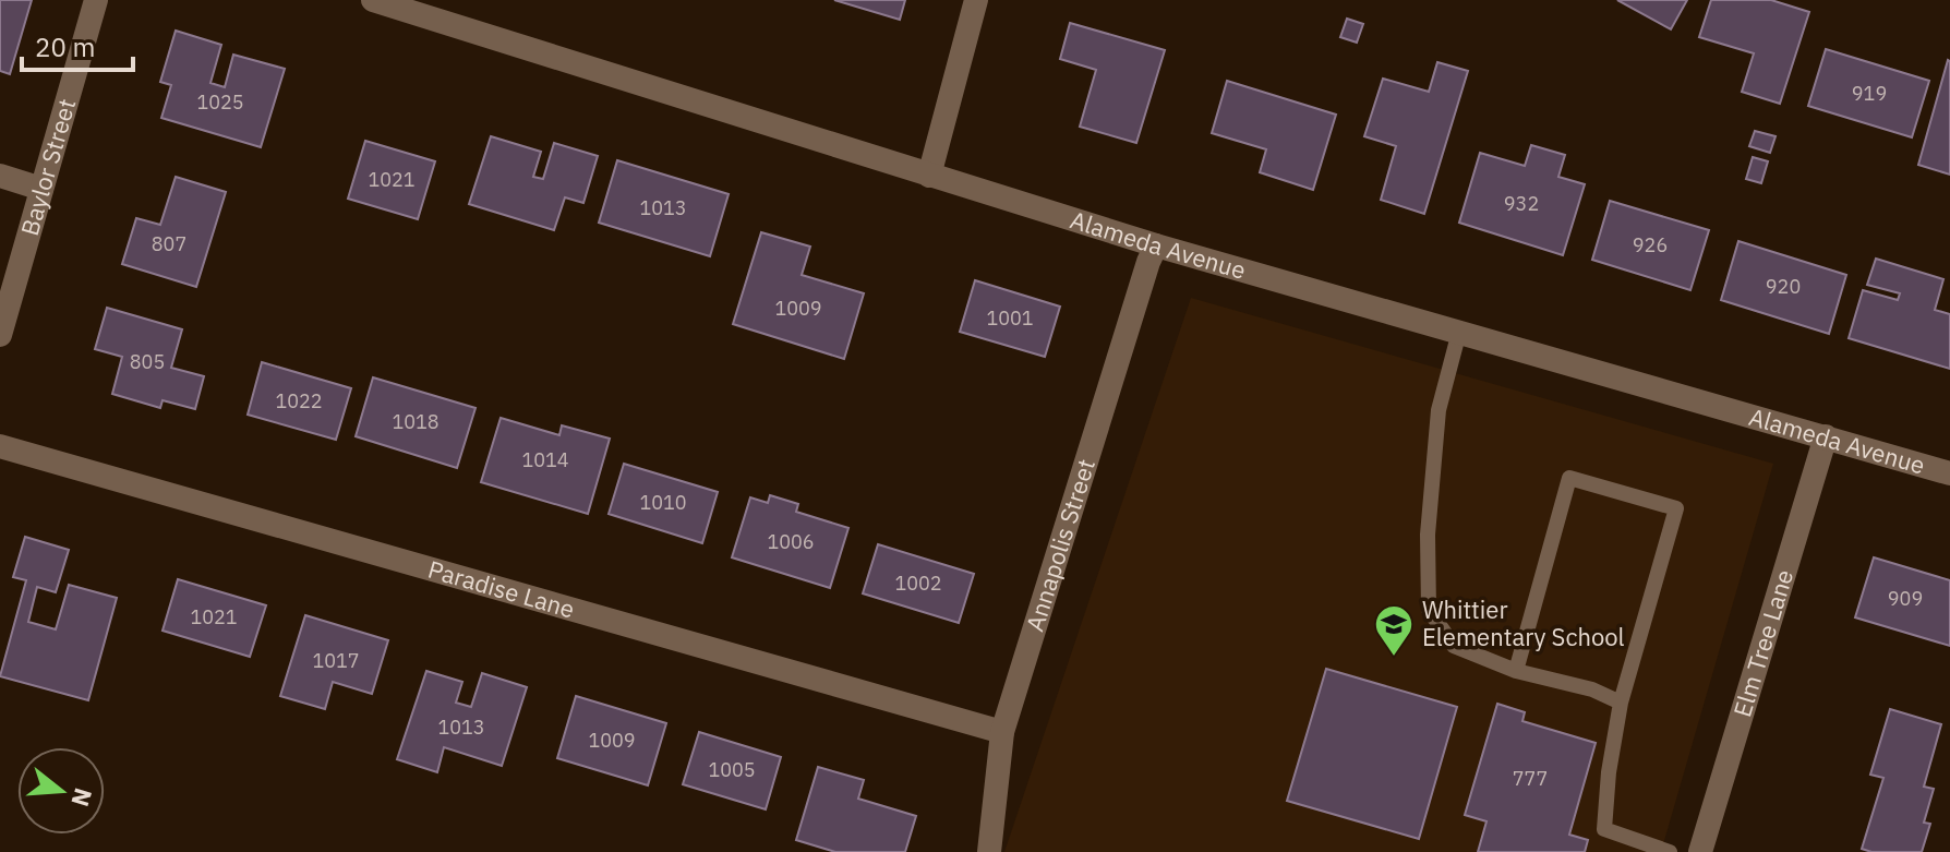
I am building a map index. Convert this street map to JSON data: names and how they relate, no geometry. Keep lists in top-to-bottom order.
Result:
{
  "streets": {
    "street": [
      "Baylor Street",
      "Alameda Avenue",
      "Annapolis Street",
      "Paradise Lane",
      "Elm Tree Lane"
    ]
  },
  "crossings": [
    ["Alameda Avenue", "Annapolis Street"],
    ["Alameda Avenue", "Elm Tree Lane"],
    ["Annapolis Street", "Paradise Lane"]
  ],
  "places": {
    "school or university": ["Whittier Elementary School"]
  },
  "house_numbers": [
    "919",
    "1025",
    "1021",
    "932",
    "1013",
    "807",
    "926",
    "920",
    "1009",
    "1001",
    "805",
    "1022",
    "1018",
    "1014",
    "1010",
    "1006",
    "1002",
    "909",
    "1021",
    "1017",
    "1013",
    "1009",
    "1005",
    "777"
  ],
  "scale_bar": "20 m",
  "north": "right"
}
